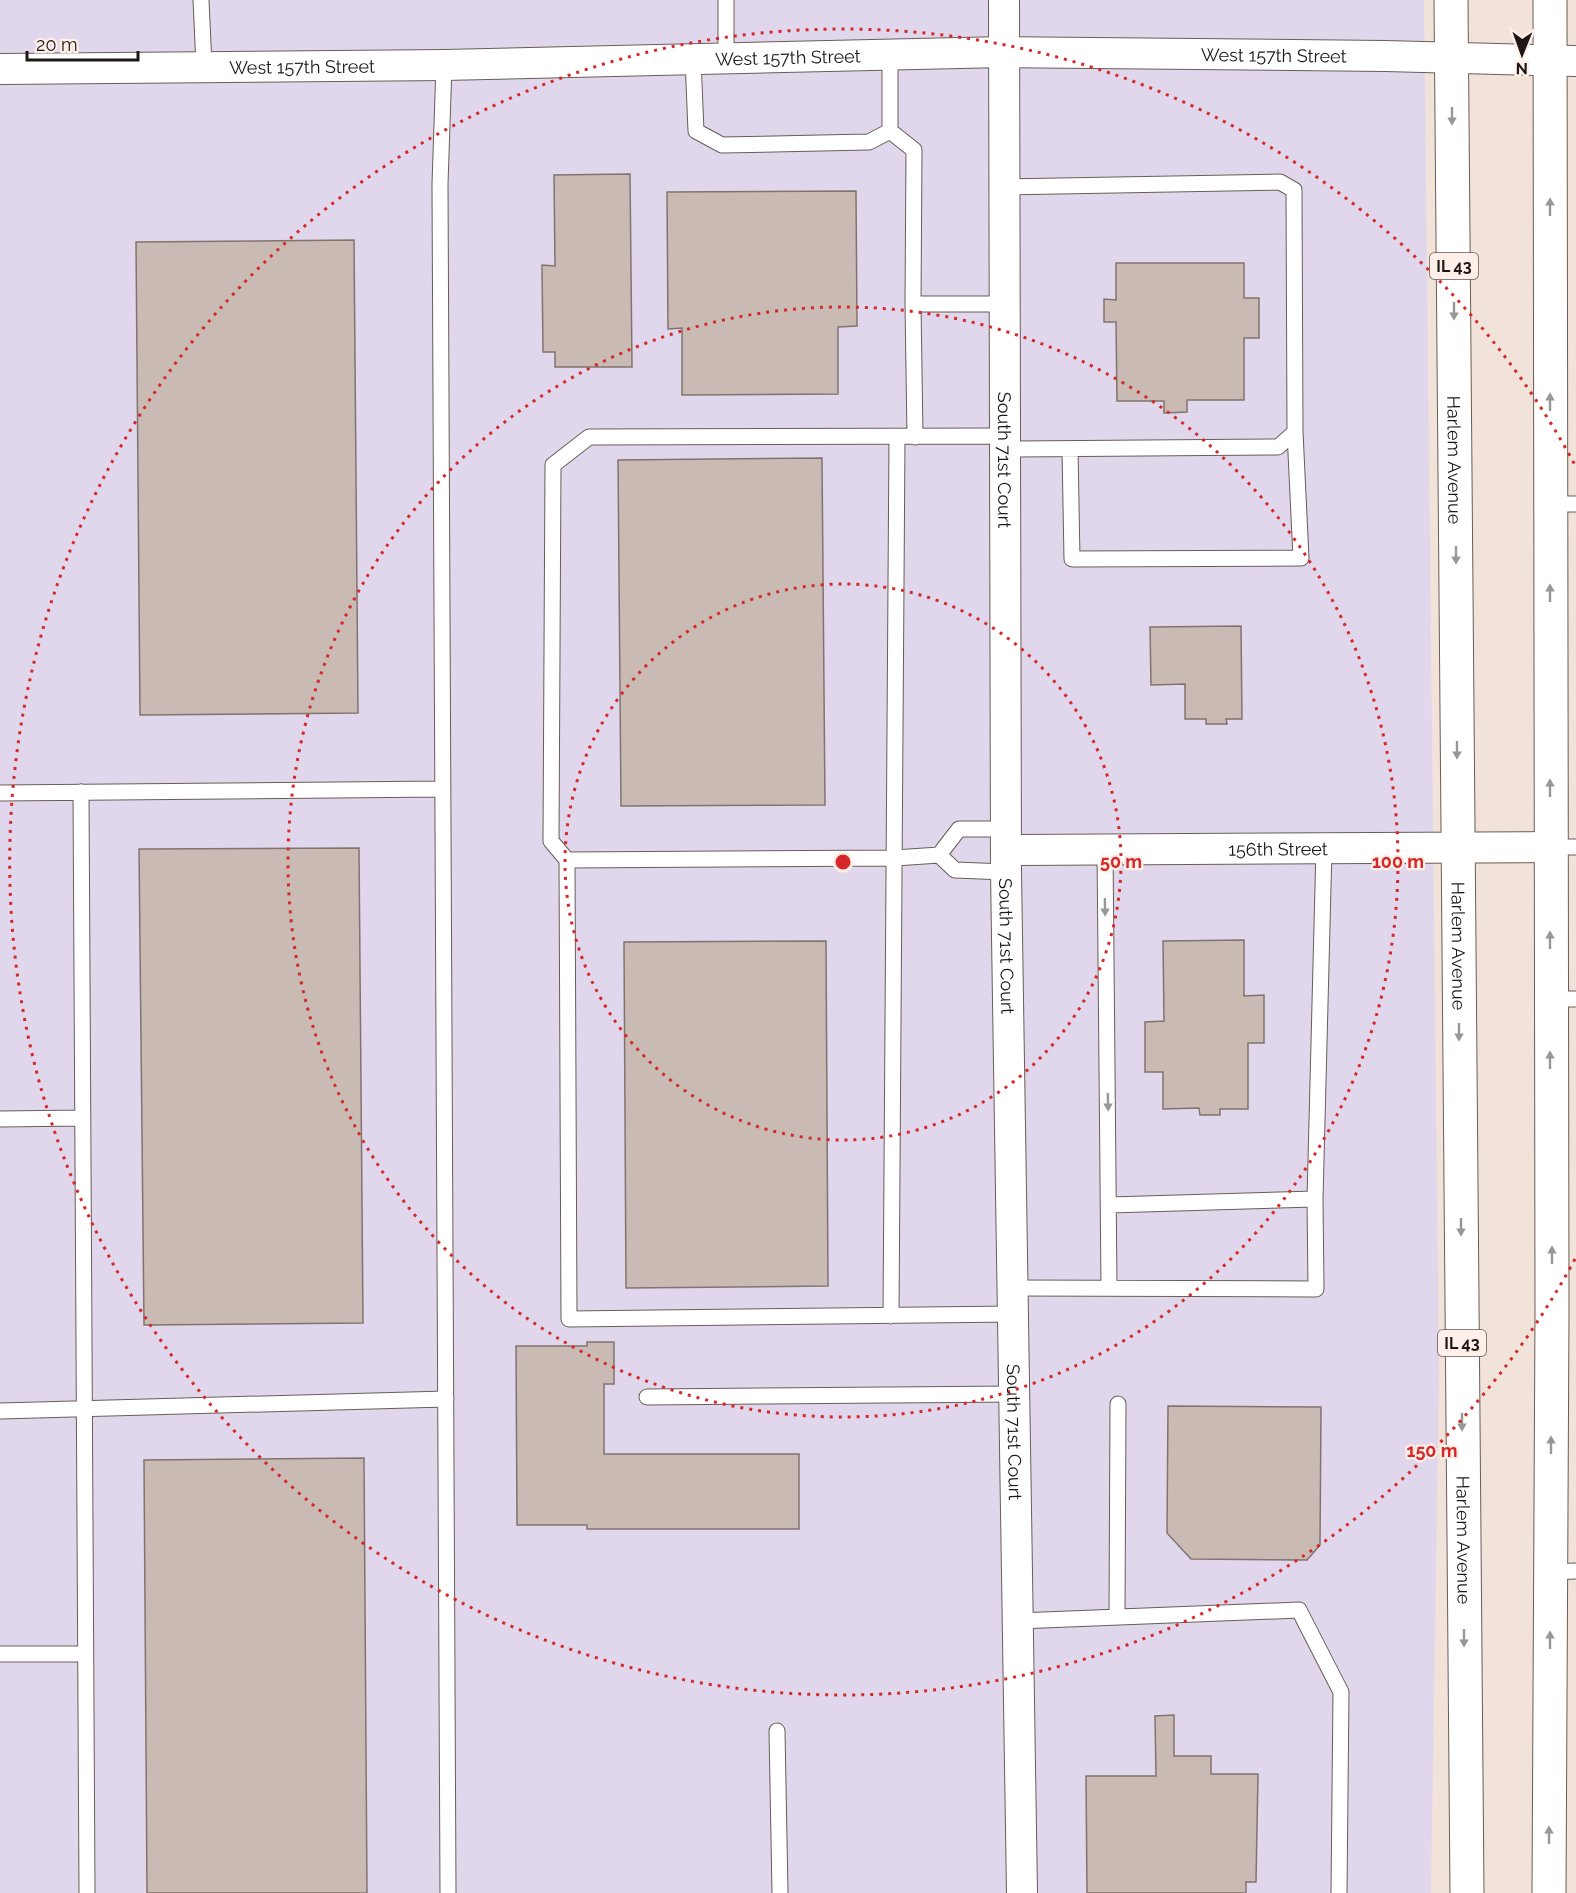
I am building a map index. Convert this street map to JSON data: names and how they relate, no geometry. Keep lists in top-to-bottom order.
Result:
{
  "streets": {
    "main road": ["IL 43", "Harlem Avenue"],
    "street": ["West 157th Street", "South 71st Court", "156th Street"]
  },
  "crossings": [
    ["West 157th Street", "South 71st Court"],
    ["West 157th Street", "Harlem Avenue"],
    ["South 71st Court", "156th Street"],
    ["Harlem Avenue", "156th Street"]
  ],
  "scale_bar": "20 m",
  "north": "bottom",
  "rings": ["50 m", "100 m", "150 m"]
}
